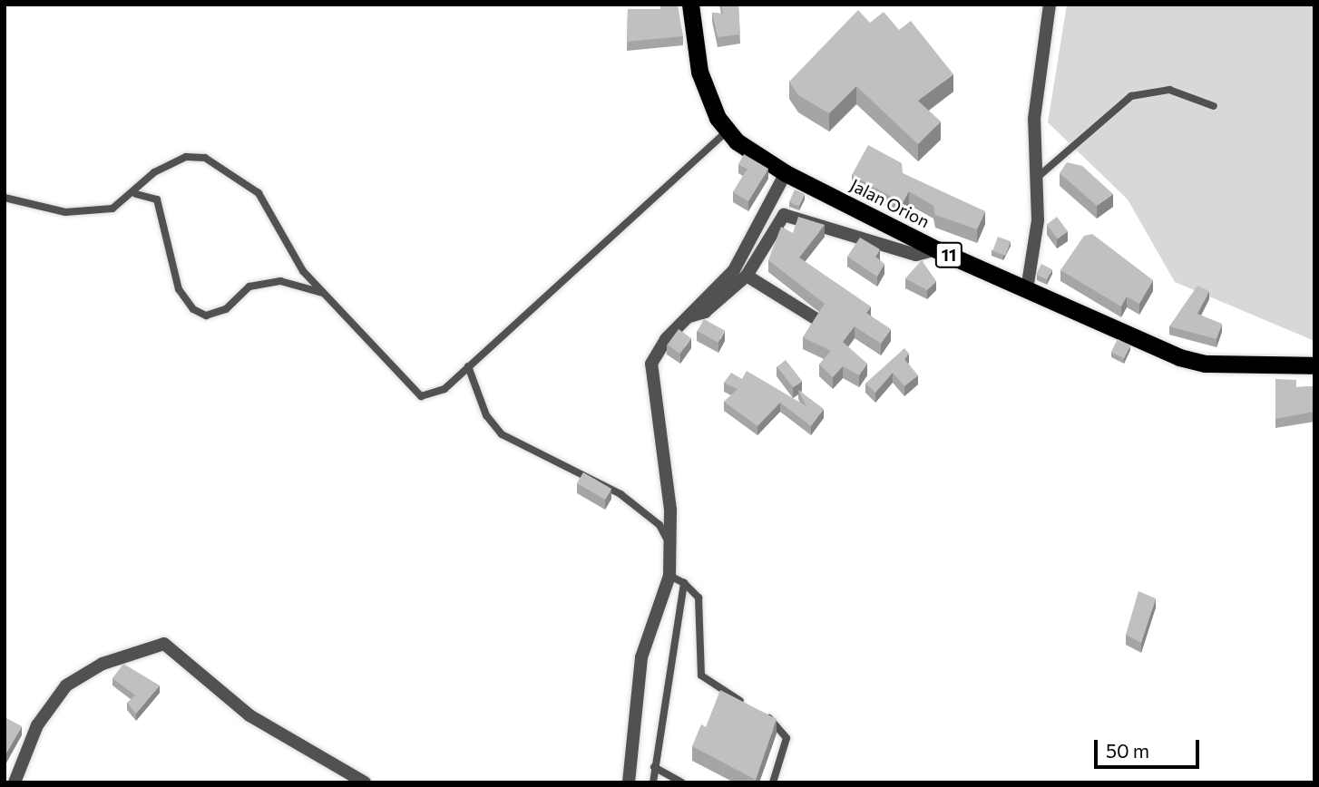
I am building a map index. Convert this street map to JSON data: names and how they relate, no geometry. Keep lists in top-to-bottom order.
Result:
{
  "streets": {
    "highway": ["Jalan Orion", "11"]
  },
  "scale_bar": "50 m"
}
